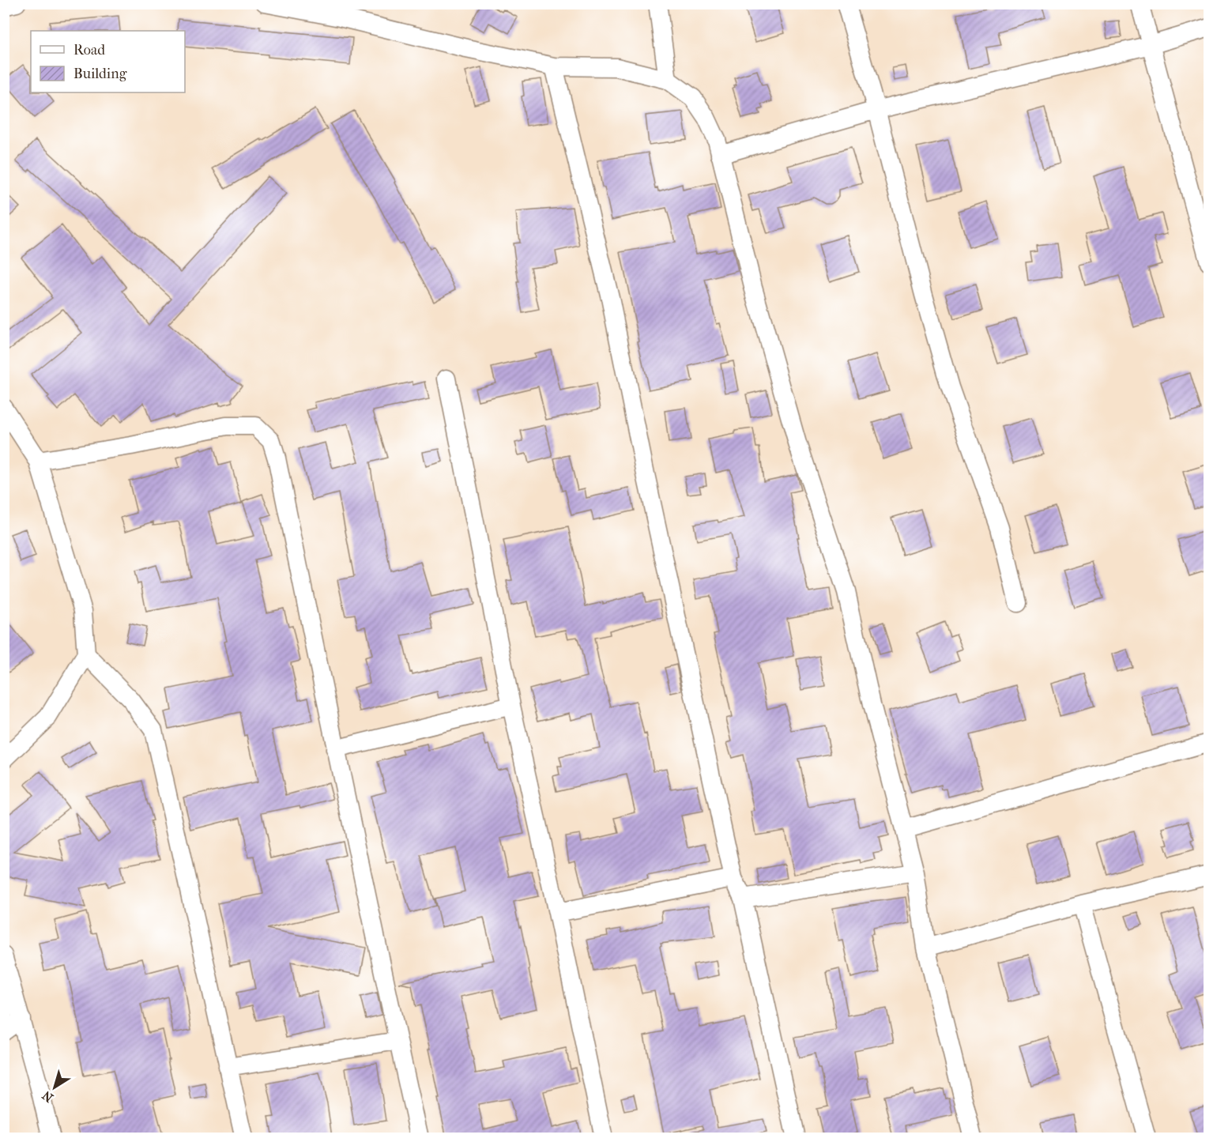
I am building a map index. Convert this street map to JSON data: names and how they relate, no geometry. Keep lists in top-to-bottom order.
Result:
{
  "legend": ["Road", "Building"],
  "north": "bottom left"
}
